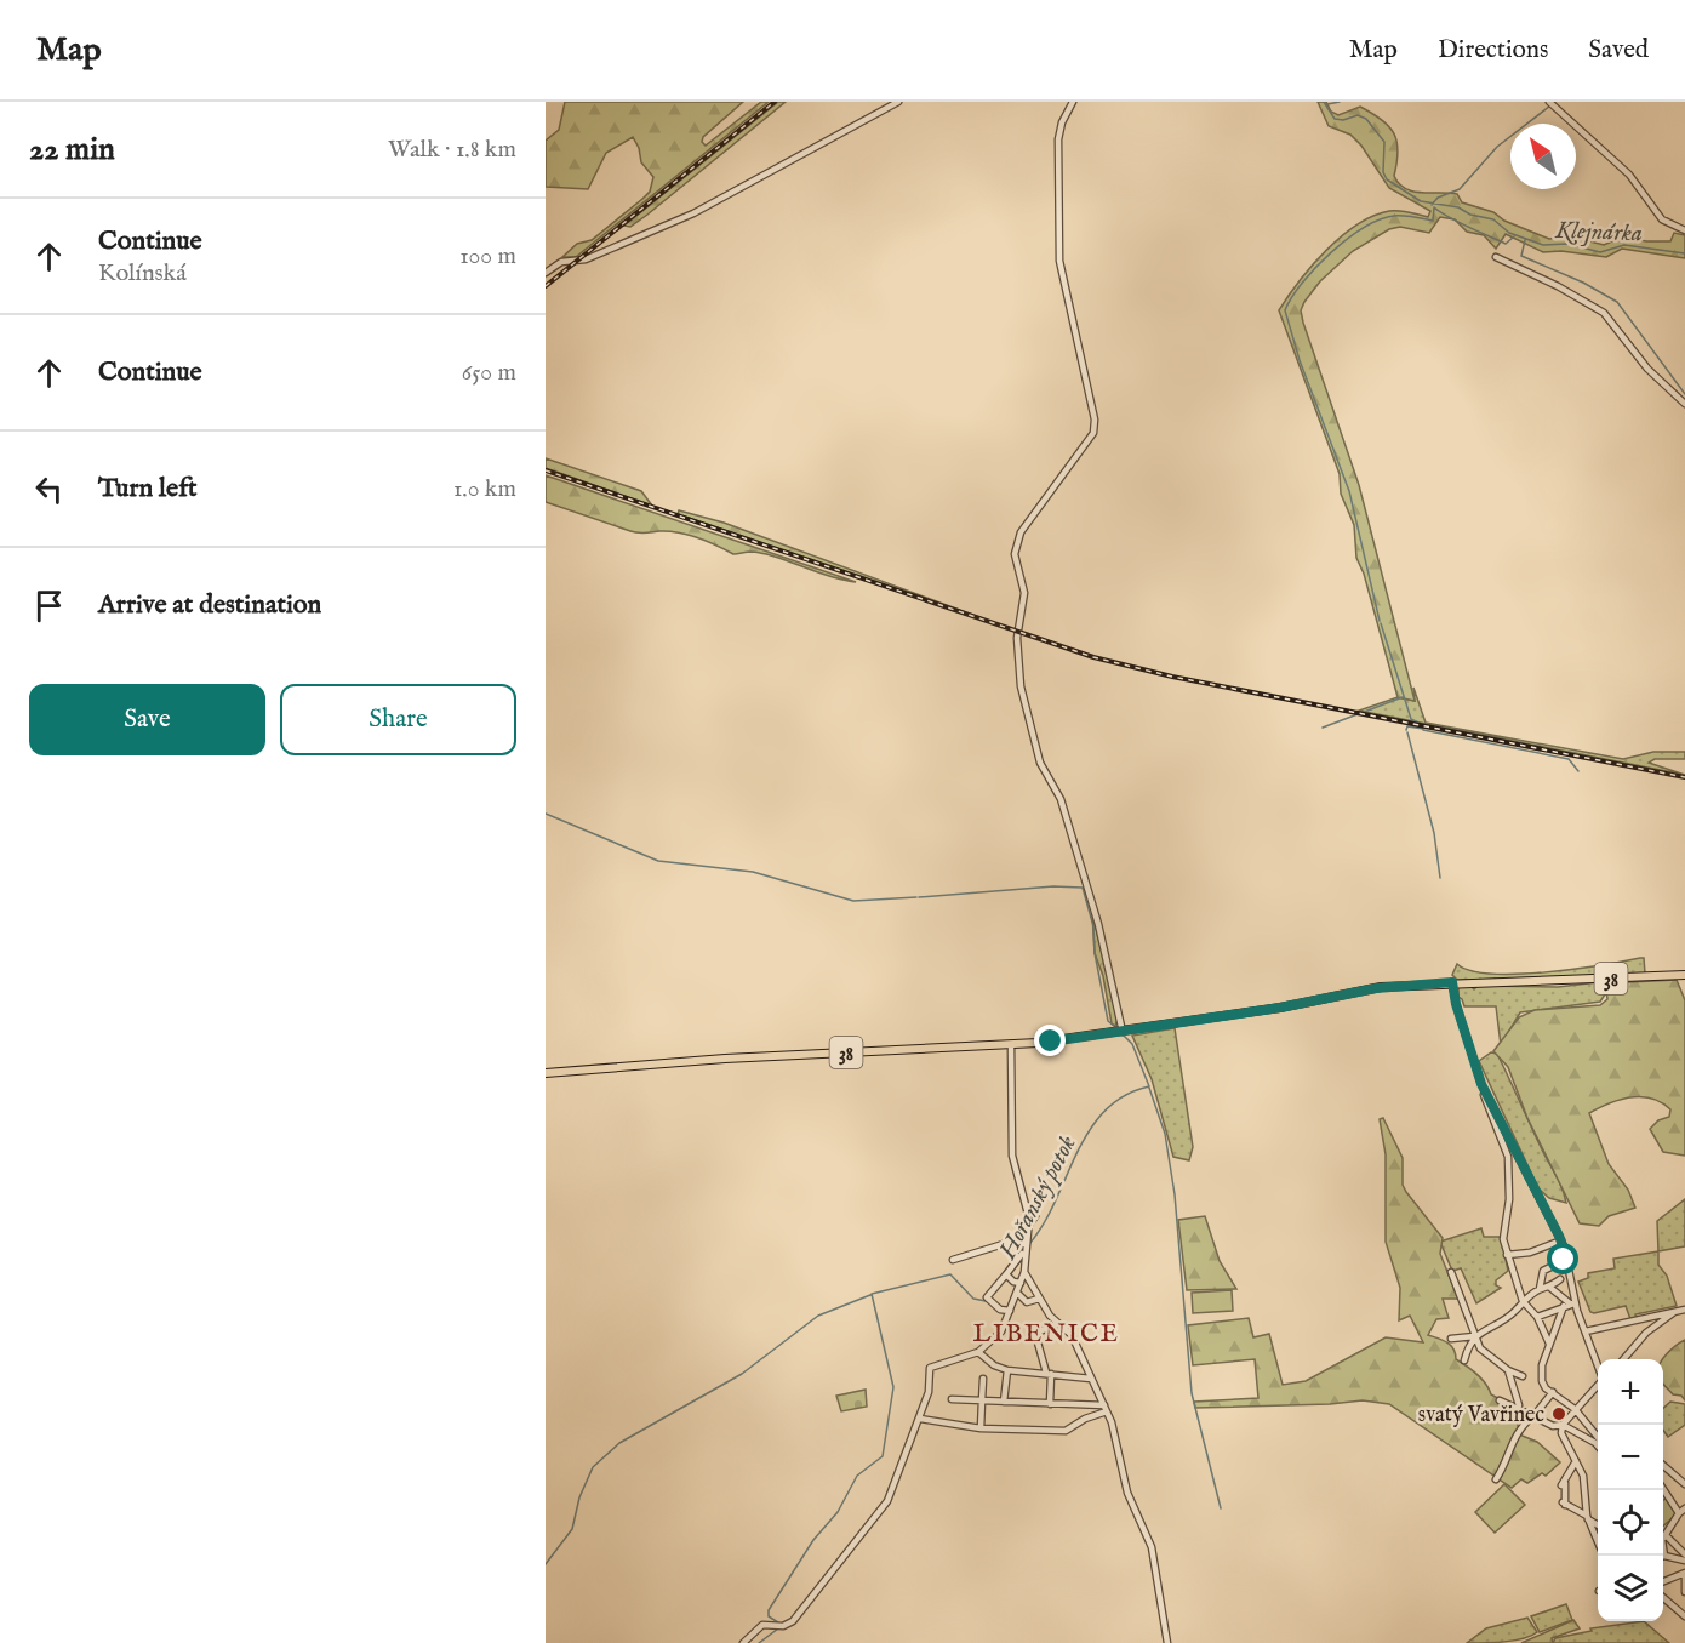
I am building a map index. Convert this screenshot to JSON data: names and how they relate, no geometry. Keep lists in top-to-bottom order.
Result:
{
  "streets": {
    "main road": ["38"]
  },
  "districts": ["LIBENICE"],
  "water": ["Klejnárka", "Hořanský potok"],
  "places": ["svatý Vavřinec"],
  "north": "top left",
  "page": {
    "header": "Map",
    "nav": ["Map", "Directions", "Saved"],
    "heading": ["22 min", "Walk · 1.8 km"],
    "list": [
      ["Continue", "Kolínská", "100 m"],
      ["Continue", "650 m"],
      ["Turn left", "1.0 km"],
      "Arrive at destination"
    ],
    "buttons": ["Save", "Share"],
    "map_buttons": ["+", "−"]
  }
}
